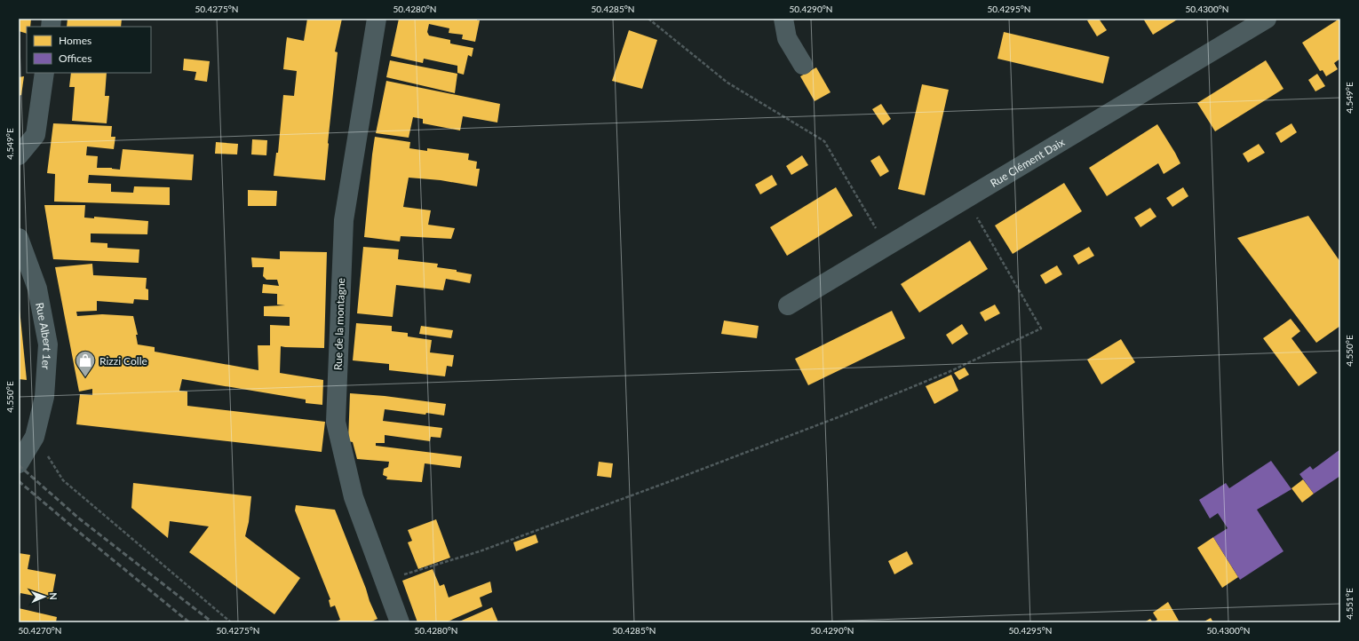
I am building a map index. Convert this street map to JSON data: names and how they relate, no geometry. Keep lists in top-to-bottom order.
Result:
{
  "streets": {
    "street": ["Rue Clément Daix", "Rue de la montagne", "Rue Albert 1er"]
  },
  "places": {
    "shop": ["Rizzi Colle"]
  },
  "legend": ["Homes", "Offices"],
  "north": "right",
  "coordinates": [
    "50.4275°N",
    "50.4280°N",
    "50.4285°N",
    "50.4290°N",
    "50.4295°N",
    "50.4300°N",
    "4.549°E",
    "4.550°E",
    "4.551°E",
    "50.4270°N"
  ]
}
